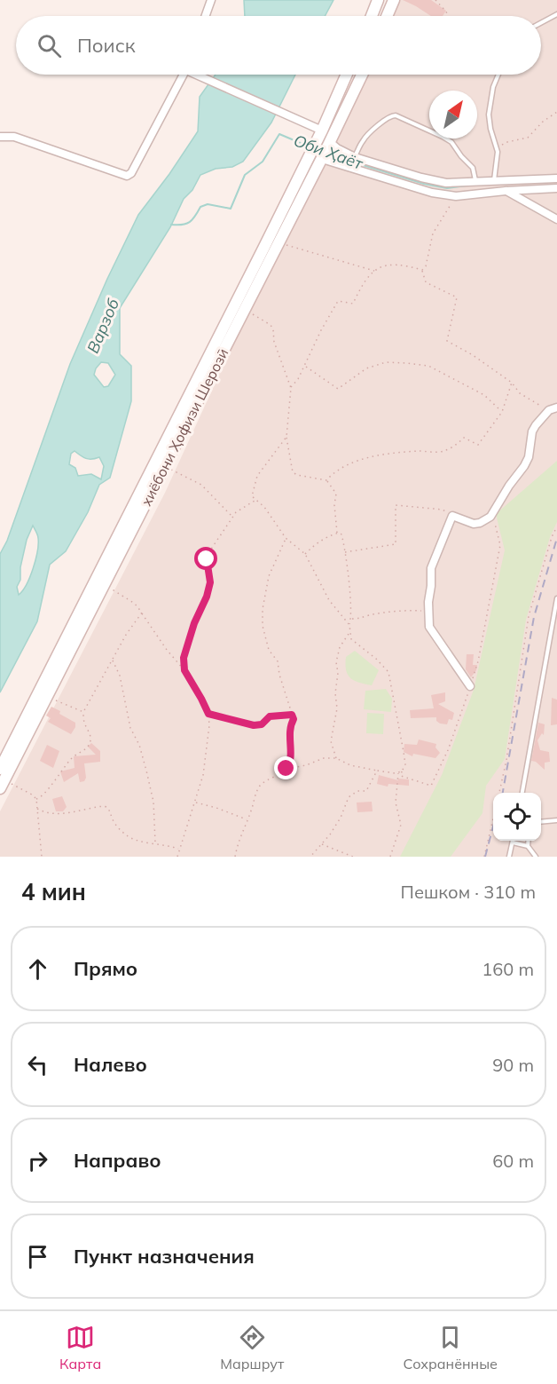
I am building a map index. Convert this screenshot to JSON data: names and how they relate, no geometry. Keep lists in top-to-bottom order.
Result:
{
  "streets": {
    "main road": ["хиёбони Ҳофизи Шерозӣ"]
  },
  "water": ["Оби Ҳаёт", "Варзоб"],
  "north": "top right",
  "page": {
    "search": "Поиск",
    "heading": ["4 мин", "Пешком · 310 m"],
    "list": [
      ["Прямо", "160 m"],
      ["Налево", "90 m"],
      ["Направо", "60 m"],
      "Пункт назначения"
    ],
    "nav": ["Карта", "Маршрут", "Сохранённые"]
  }
}
